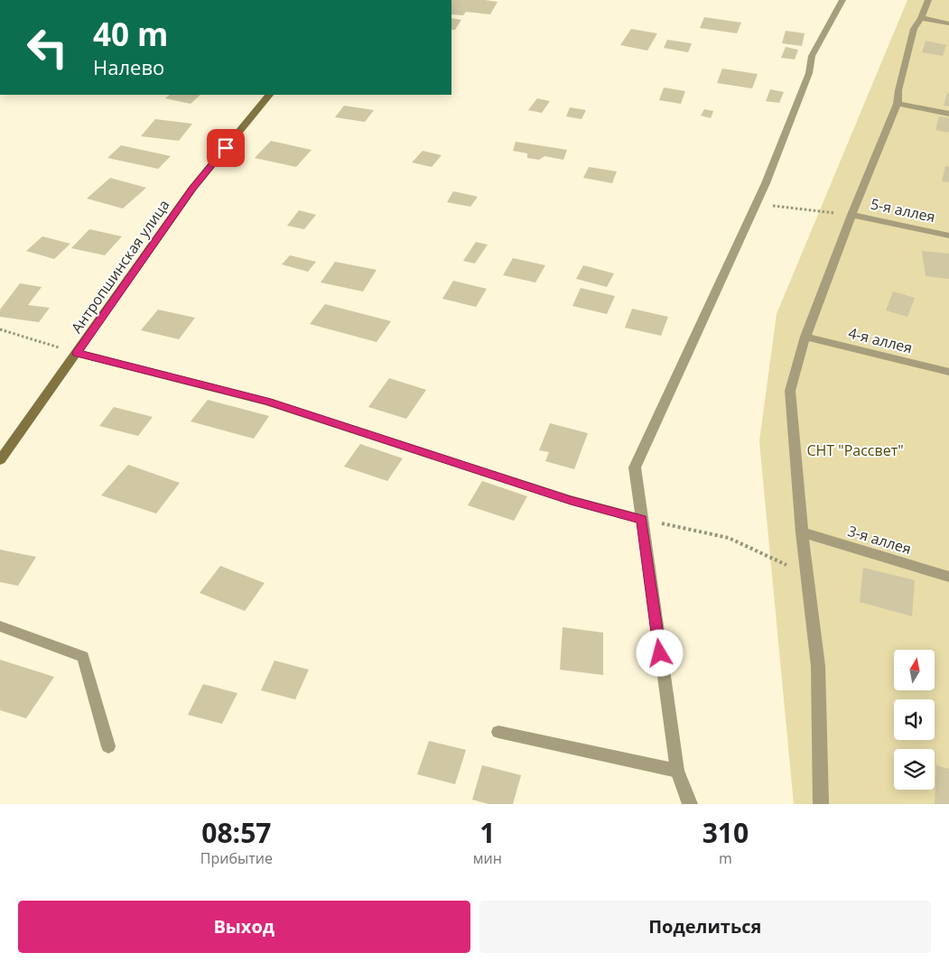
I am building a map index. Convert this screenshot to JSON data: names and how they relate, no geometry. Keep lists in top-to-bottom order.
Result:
{
  "streets": {
    "street": [
      "5-я аллея",
      "Антропшинская улица",
      "4-я аллея",
      "3-я аллея"
    ]
  },
  "parks": ["СНТ \"Рассвет\""],
  "north": "top",
  "page": {
    "turn": ["40 m", "Налево"],
    "eta": [
      "08:57",
      "Прибытие",
      "1",
      "мин",
      "310",
      "m"
    ],
    "buttons": ["Выход", "Поделиться"]
  }
}
